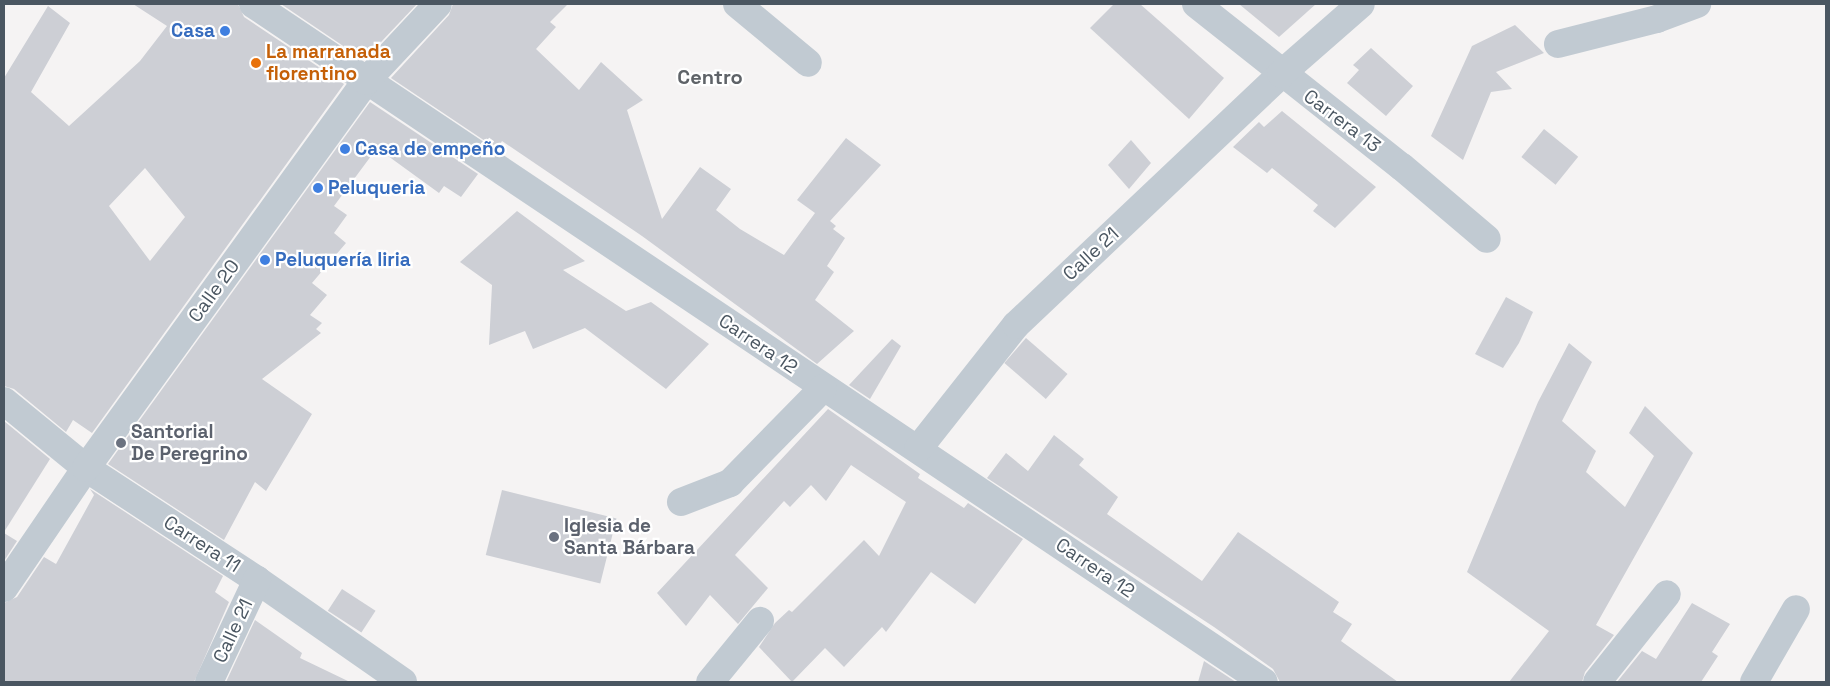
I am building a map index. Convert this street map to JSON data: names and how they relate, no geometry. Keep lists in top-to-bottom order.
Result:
{
  "streets": {
    "street": [
      "Carrera 13",
      "Calle 21",
      "Calle 20",
      "Carrera 12",
      "Carrera 11"
    ]
  },
  "crossings": [
    ["Carrera 13", "Calle 21"],
    ["Calle 21", "Carrera 12"],
    ["Calle 21", "Carrera 11"],
    ["Calle 20", "Carrera 12"],
    ["Calle 20", "Carrera 11"]
  ],
  "districts": ["Centro"],
  "places": [
    "Casa",
    "La marranada florentino",
    "Casa de empeño",
    "Peluqueria",
    "Peluquería liria",
    "Santorial De Peregrino",
    "Iglesia de Santa Bárbara"
  ]
}
